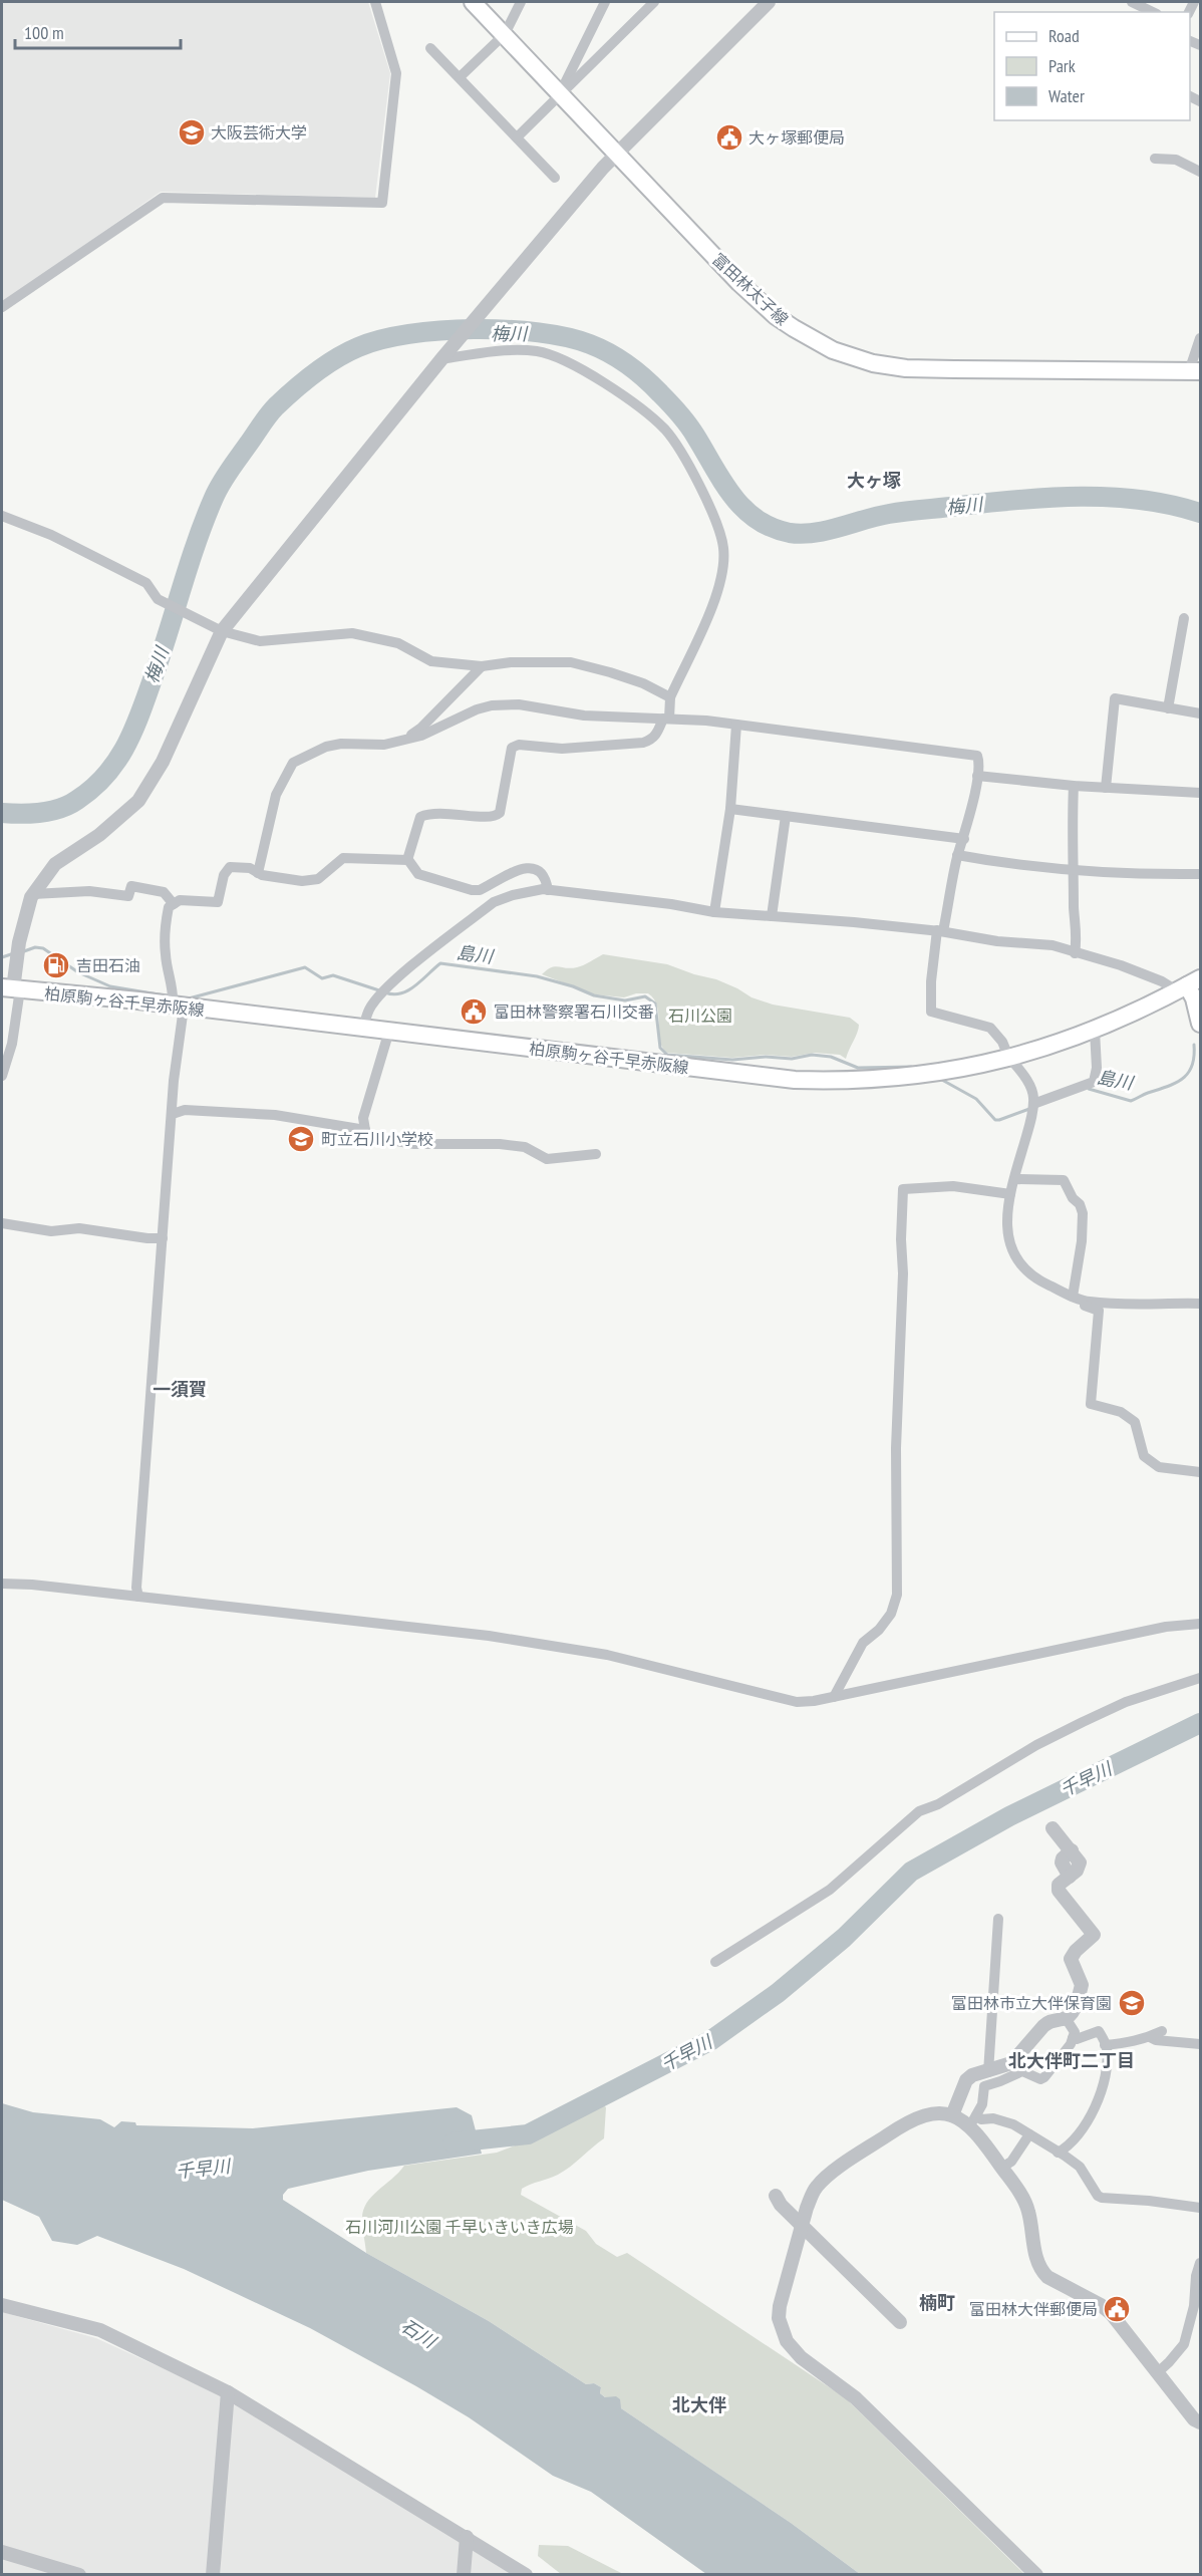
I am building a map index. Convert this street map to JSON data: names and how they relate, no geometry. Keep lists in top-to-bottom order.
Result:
{
  "streets": {
    "main road": ["富田林太子線", "柏原駒ヶ谷千早赤阪線"]
  },
  "districts": [
    "大ヶ塚",
    "一須賀",
    "北大伴町二丁目",
    "楠町",
    "北大伴"
  ],
  "water": [
    "梅川",
    "島川",
    "千早川",
    "石川"
  ],
  "parks": ["石川公園", "石川河川公園 千早いきいき広場"],
  "places": {
    "school or university": ["大阪芸術大学", "町立石川小学校", "富田林市立大伴保育園"],
    "public building": ["大ヶ塚郵便局", "富田林警察署石川交番", "富田林大伴郵便局"],
    "fuel station": ["吉田石油"]
  },
  "legend": ["Road", "Park", "Water"],
  "scale_bar": "100 m"
}
